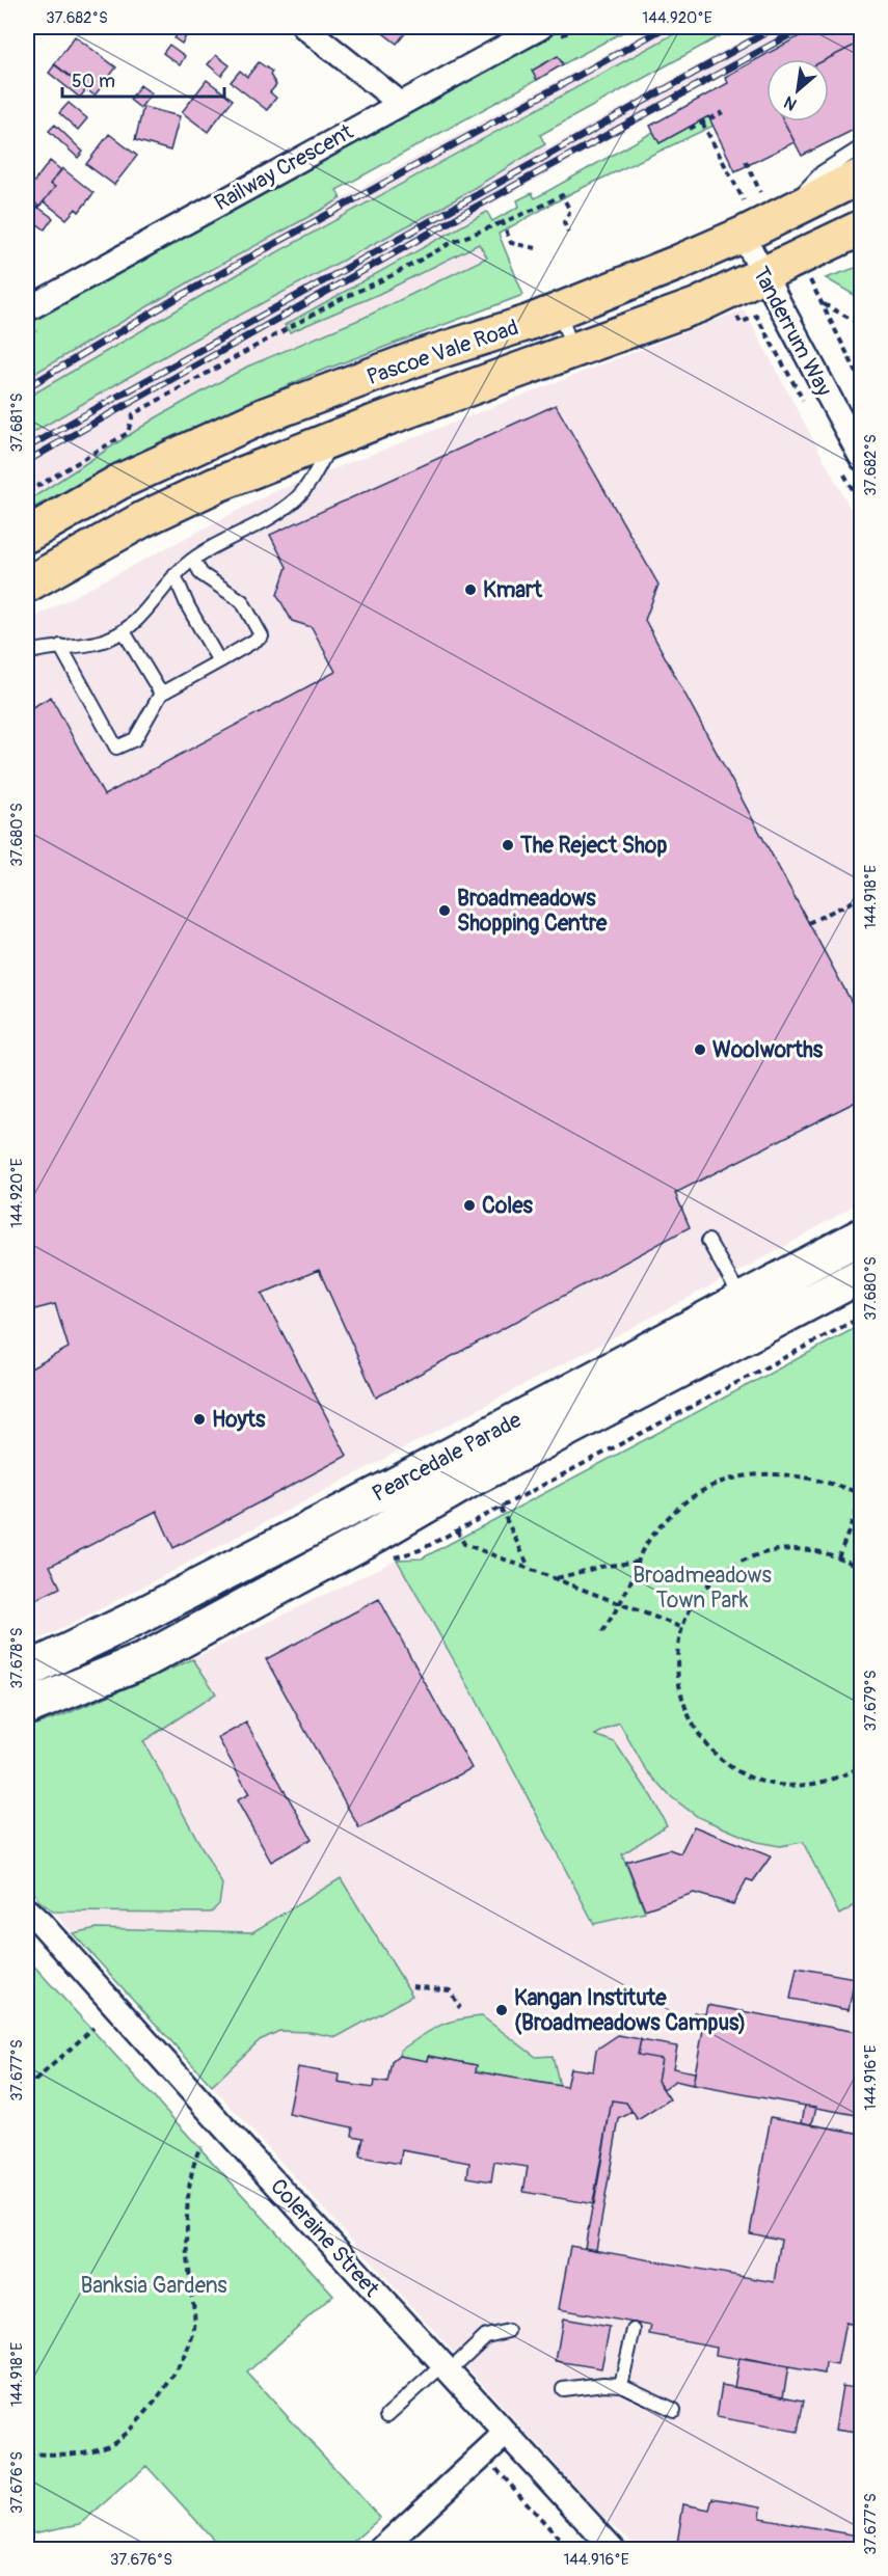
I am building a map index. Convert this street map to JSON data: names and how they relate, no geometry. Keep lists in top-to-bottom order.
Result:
{
  "streets": {
    "main road": ["Pascoe Vale Road"],
    "street": [
      "Railway Crescent",
      "Tanderrum Way",
      "Pearcedale Parade",
      "Coleraine Street"
    ]
  },
  "crossings": [
    ["Tanderrum Way", "Pascoe Vale Road"]
  ],
  "parks": ["Broadmeadows Town Park", "Banksia Gardens"],
  "places": [
    "Kmart",
    "The Reject Shop",
    "Broadmeadows Shopping Centre",
    "Woolworths",
    "Coles",
    "Hoyts",
    "Kangan Institute (Broadmeadows Campus)"
  ],
  "scale_bar": "50 m",
  "north": "bottom left",
  "coordinates": [
    "37.682°S",
    "144.920°E",
    "37.681°S",
    "37.680°S",
    "144.918°E",
    "37.678°S",
    "37.679°S",
    "37.677°S",
    "144.916°E",
    "37.676°S"
  ]
}
